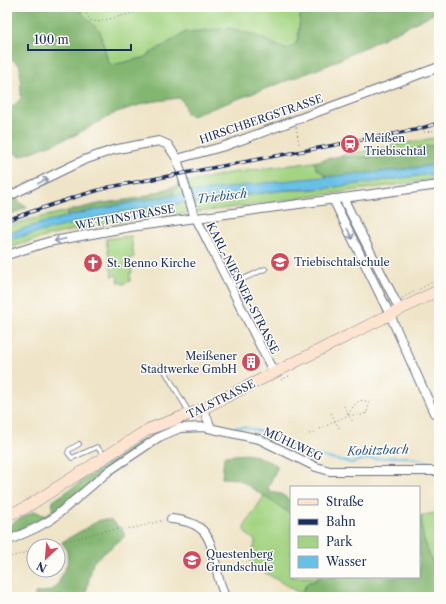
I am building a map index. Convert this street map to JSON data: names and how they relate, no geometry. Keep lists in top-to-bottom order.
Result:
{
  "streets": {
    "main road": ["TALSTRASSE"],
    "street": [
      "HIRSCHBERGSTRASSE",
      "WETTINSTRASSE",
      "KARL-NIESNER-STRASSE",
      "MÜHLWEG"
    ]
  },
  "crossings": [
    ["HIRSCHBERGSTRASSE", "KARL-NIESNER-STRASSE"],
    ["WETTINSTRASSE", "KARL-NIESNER-STRASSE"],
    ["KARL-NIESNER-STRASSE", "TALSTRASSE"],
    ["TALSTRASSE", "MÜHLWEG"]
  ],
  "water": ["Triebisch", "Kobitzbach"],
  "places": {
    "station": ["Meißen Triebischtal"],
    "school or university": ["Triebischtalschule", "Questenberg Grundschule"],
    "church": ["St. Benno Kirche"],
    "building": ["Meißener Stadtwerke GmbH"]
  },
  "legend": [
    "Straße",
    "Bahn",
    "Park",
    "Wasser"
  ],
  "scale_bar": "100 m",
  "north": "bottom left"
}
